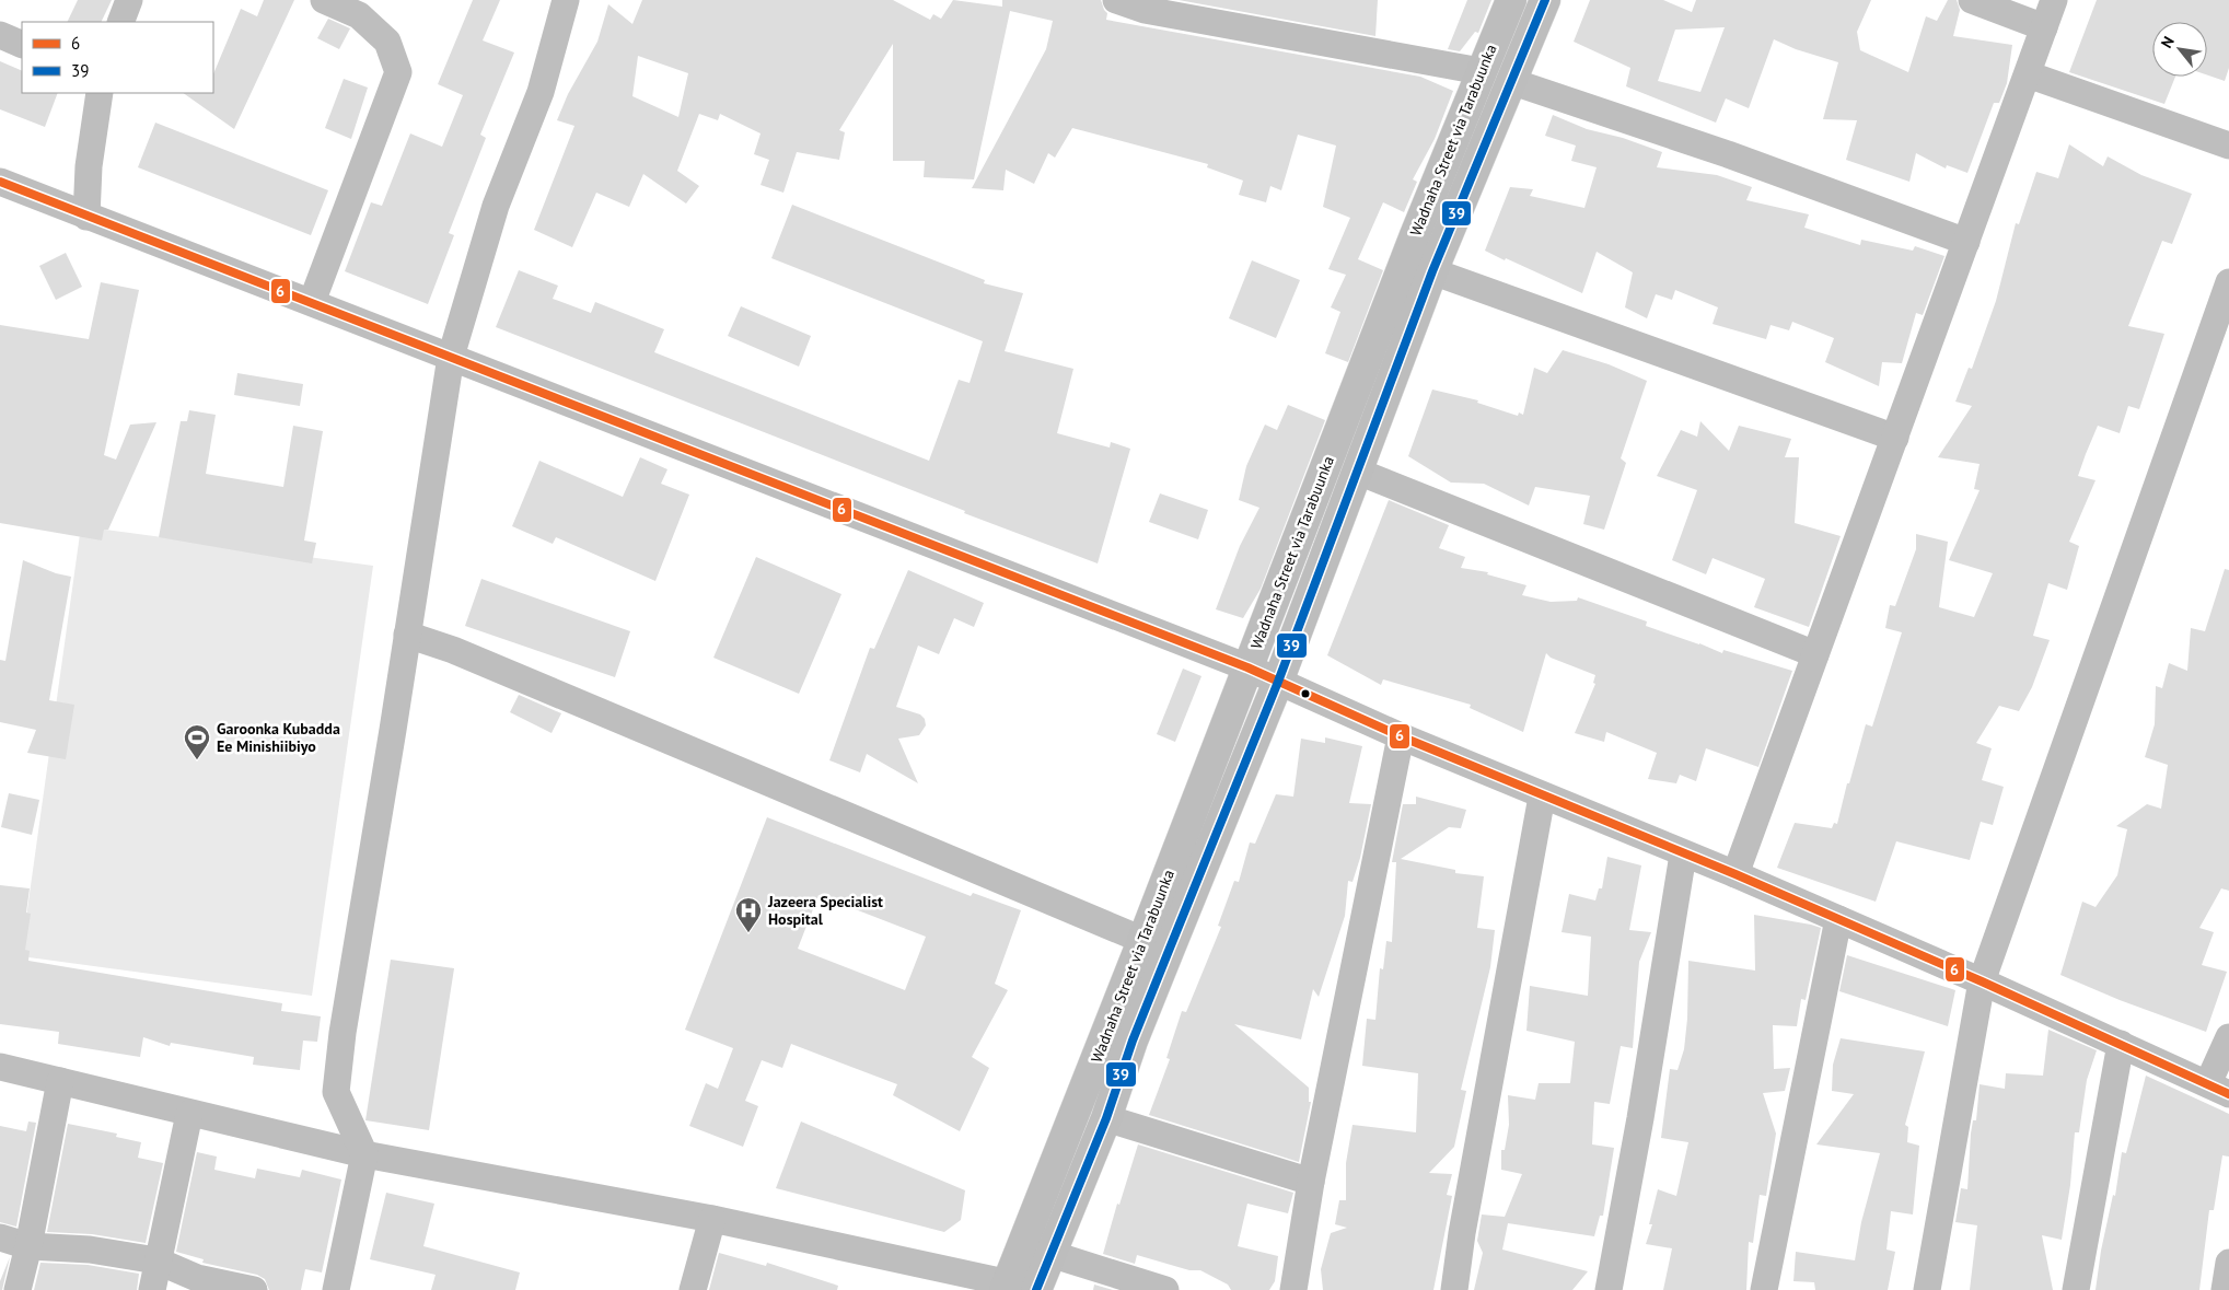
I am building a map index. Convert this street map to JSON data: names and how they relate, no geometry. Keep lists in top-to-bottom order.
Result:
{
  "streets": {
    "main road": ["Wadnaha Street via Tarabuunka"]
  },
  "places": {
    "sports": ["Garoonka Kubadda Ee Minishiibiyo"],
    "hospital": ["Jazeera Specialist Hospital"]
  },
  "lines": ["transit line 39", "transit line 6"],
  "legend": ["6", "39"],
  "north": "top left"
}
